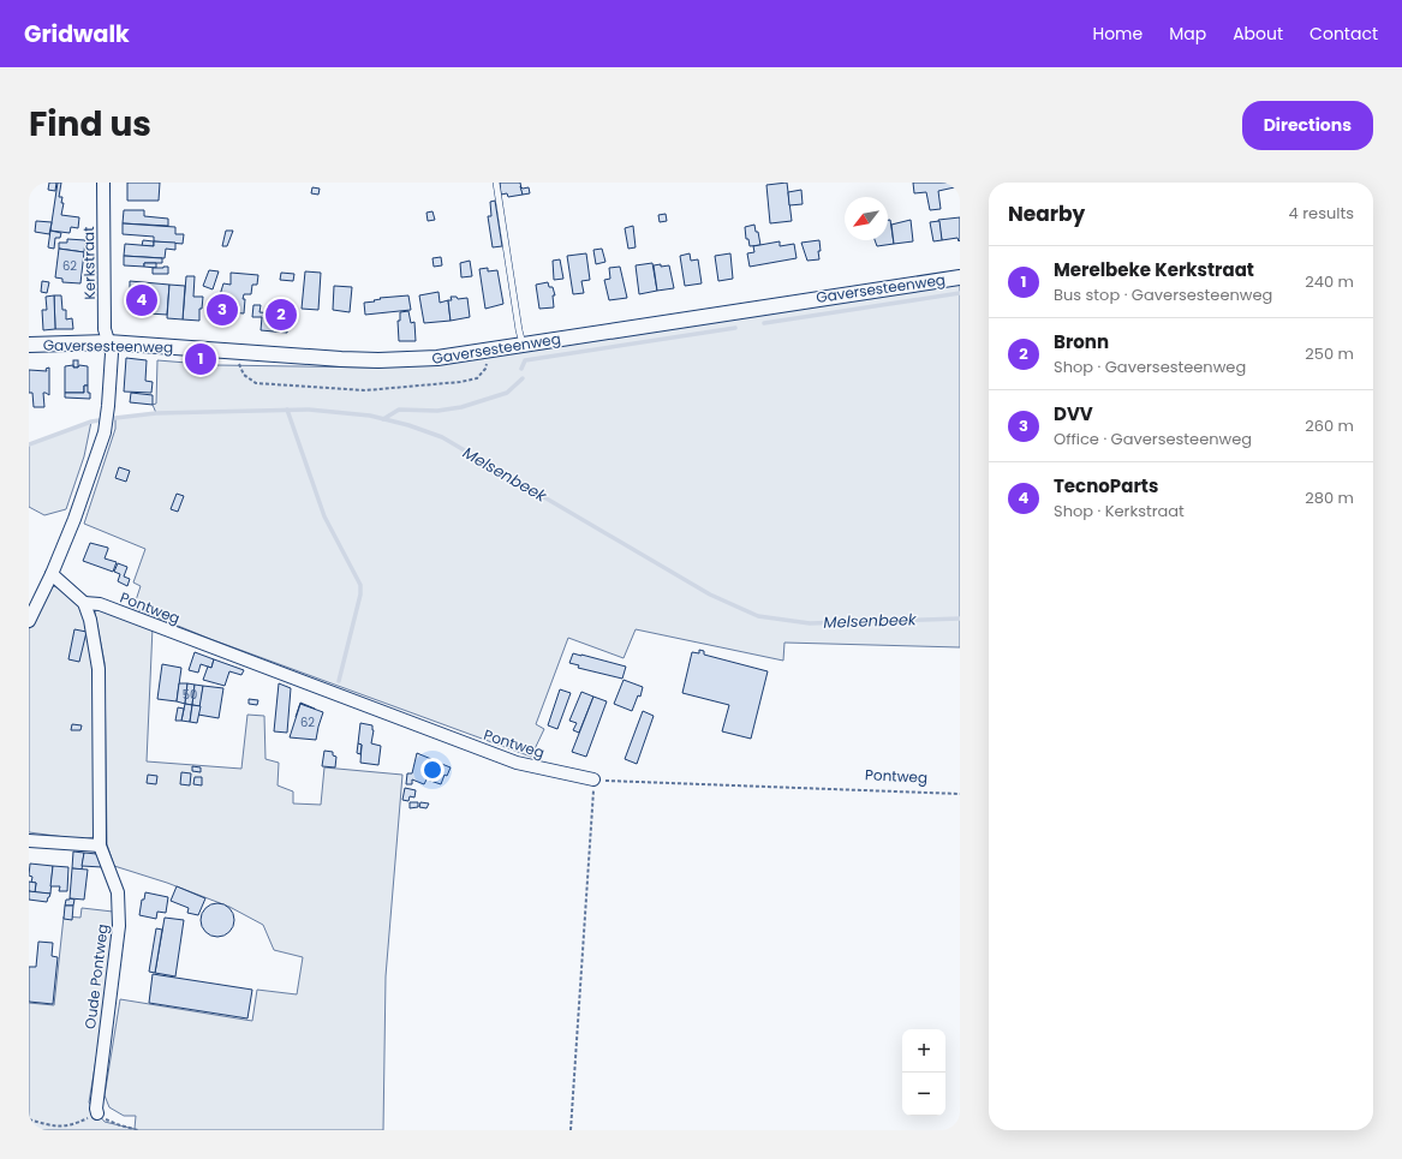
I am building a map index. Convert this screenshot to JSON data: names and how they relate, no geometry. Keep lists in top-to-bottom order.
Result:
{
  "streets": {
    "street": [
      "Kerkstraat",
      "Gaversesteenweg",
      "Pontweg",
      "Oude Pontweg"
    ]
  },
  "crossings": [
    ["Kerkstraat", "Gaversesteenweg"]
  ],
  "water": ["Melsenbeek"],
  "house_numbers": ["62", "50", "62"],
  "north": "bottom left",
  "page": {
    "header": "Gridwalk",
    "nav": [
      "Home",
      "Map",
      "About",
      "Contact"
    ],
    "title": "Find us",
    "buttons": "Directions",
    "heading": ["Nearby", "4 results"],
    "list": [
      {
        "mark": "1",
        "name": "Merelbeke Kerkstraat",
        "note": "Bus stop · Gaversesteenweg",
        "value": "240 m"
      },
      {
        "mark": "2",
        "name": "Bronn",
        "note": "Shop · Gaversesteenweg",
        "value": "250 m"
      },
      {
        "mark": "3",
        "name": "DVV",
        "note": "Office · Gaversesteenweg",
        "value": "260 m"
      },
      {
        "mark": "4",
        "name": "TecnoParts",
        "note": "Shop · Kerkstraat",
        "value": "280 m"
      }
    ],
    "pins": [
      "4",
      "3",
      "2",
      "1"
    ],
    "map_buttons": ["+", "−"]
  }
}
